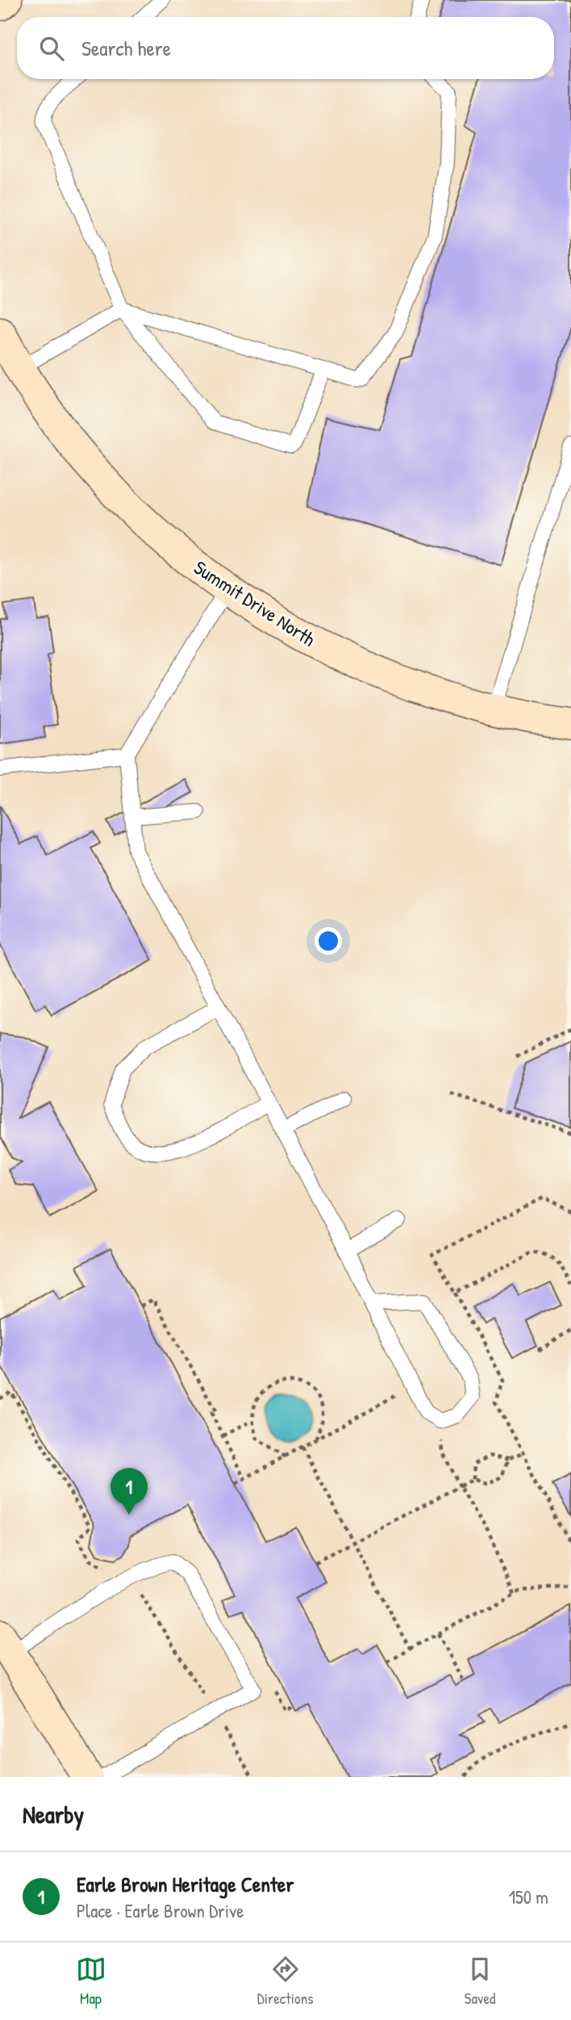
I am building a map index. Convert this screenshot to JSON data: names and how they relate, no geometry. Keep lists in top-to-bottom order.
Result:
{
  "streets": {
    "street": ["Summit Drive North"]
  },
  "page": {
    "search": "Search here",
    "pins": "1",
    "heading": "Nearby",
    "list": [
      {
        "mark": "1",
        "name": "Earle Brown Heritage Center",
        "note": "Place · Earle Brown Drive",
        "value": "150 m"
      }
    ],
    "nav": ["Map", "Directions", "Saved"]
  }
}
